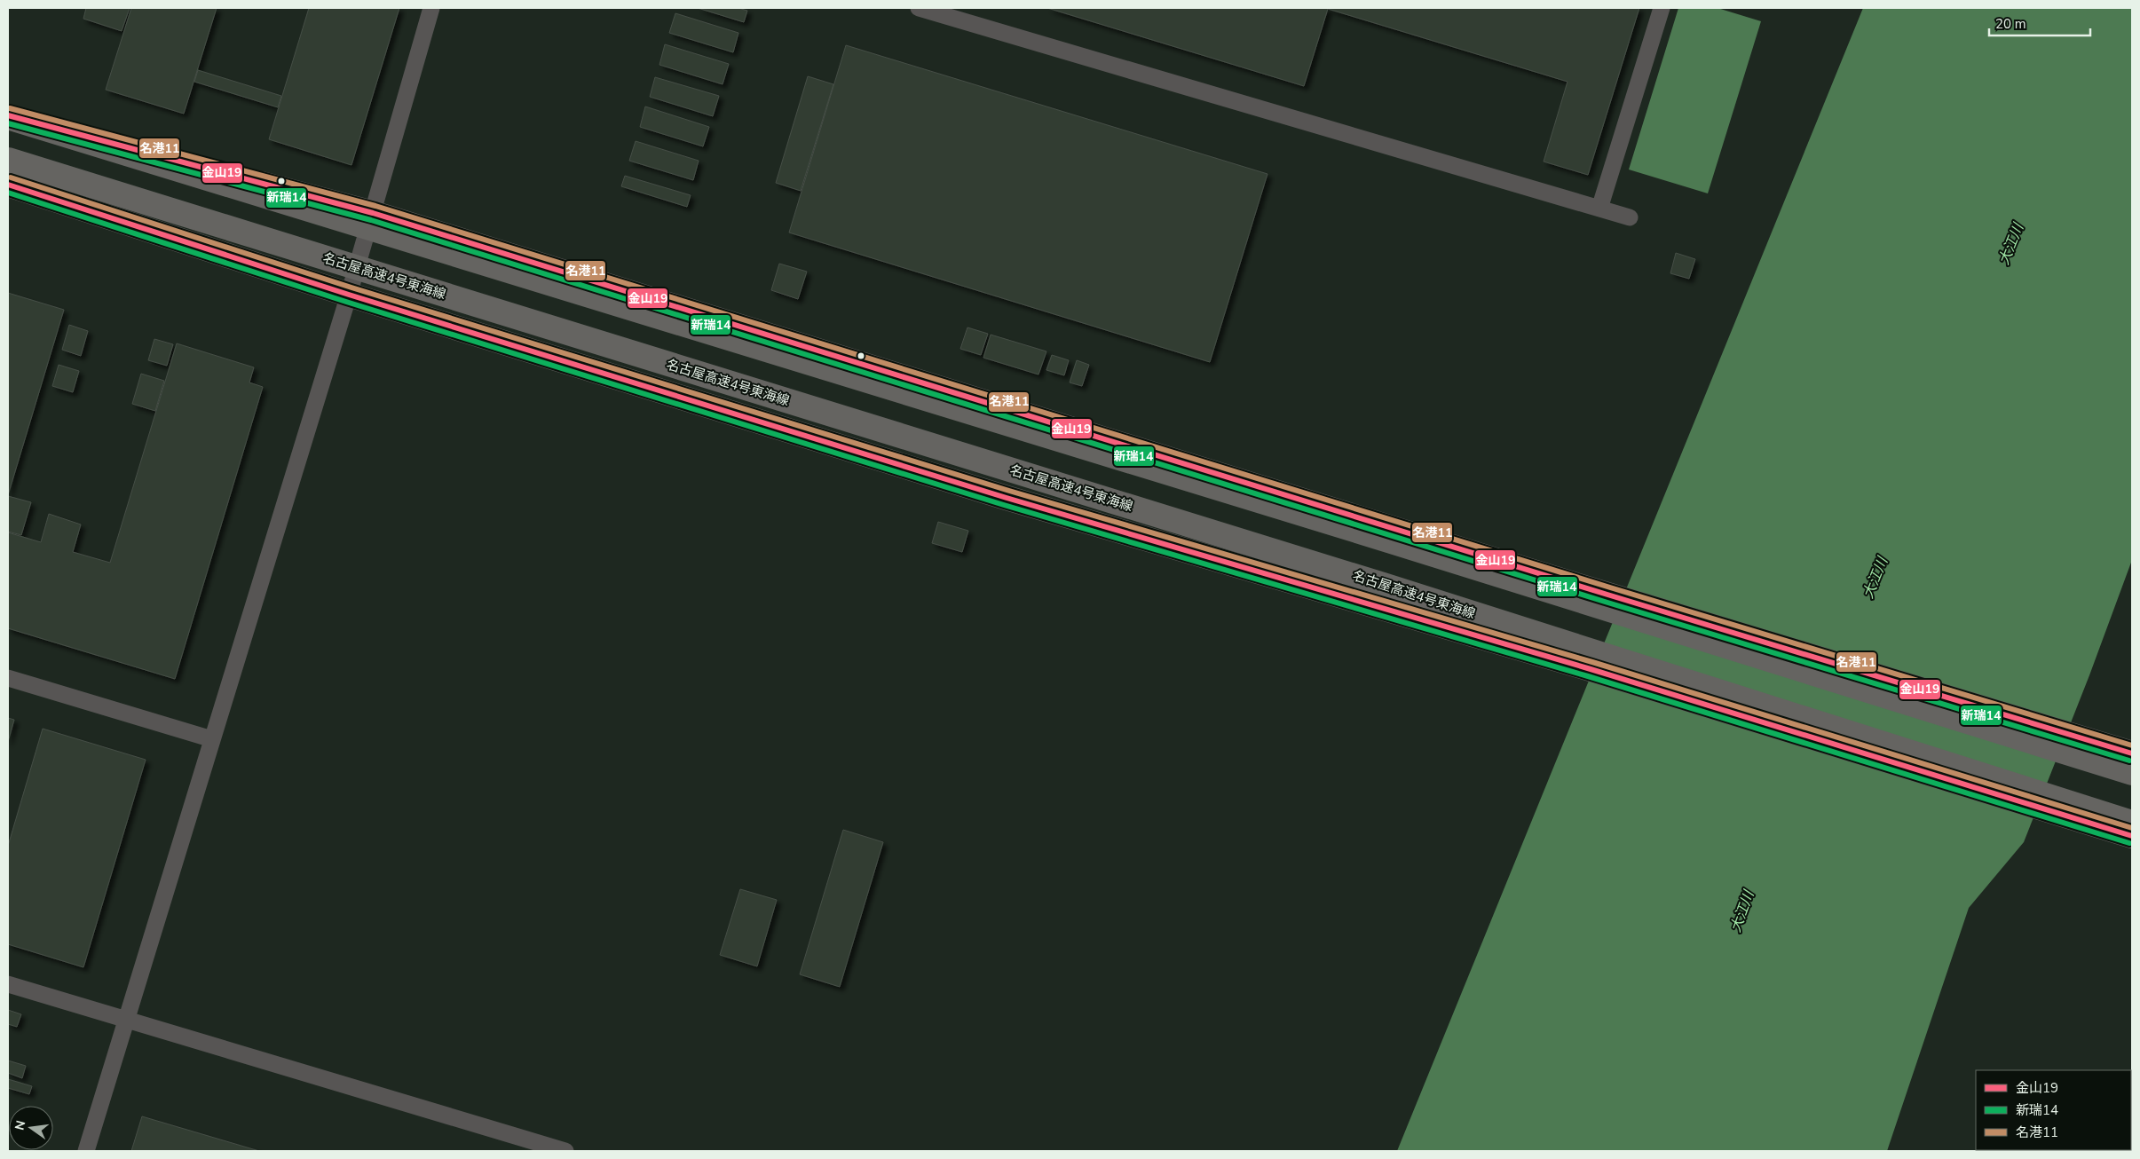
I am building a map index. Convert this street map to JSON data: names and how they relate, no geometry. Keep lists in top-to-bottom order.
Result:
{
  "streets": {
    "highway": ["名古屋高速4号東海線"]
  },
  "water": ["大江川"],
  "lines": ["transit line 名港11", "transit line 金山19", "transit line 新瑞14"],
  "legend": ["金山19", "新瑞14", "名港11"],
  "scale_bar": "20 m",
  "north": "left"
}
